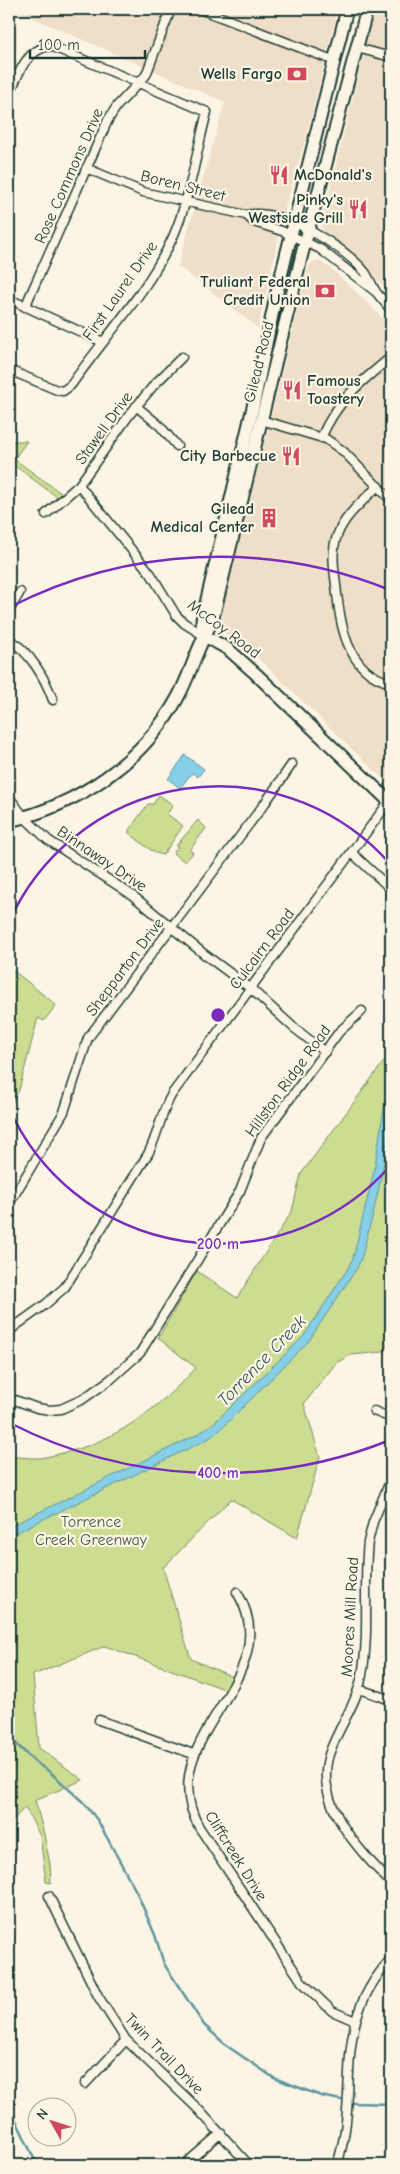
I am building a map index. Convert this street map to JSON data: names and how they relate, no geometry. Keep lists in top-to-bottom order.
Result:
{
  "streets": {
    "main road": ["Gilead Road", "McCoy Road"],
    "street": [
      "Rose Commons Drive",
      "Boren Street",
      "First Laurel Drive",
      "Stawell Drive",
      "Binnaway Drive",
      "Culcairn Road",
      "Shepparton Drive",
      "Hillston Ridge Road",
      "Moores Mill Road",
      "Cliffcreek Drive",
      "Twin Trail Drive"
    ]
  },
  "crossings": [
    ["Rose Commons Drive", "Boren Street"],
    ["Rose Commons Drive", "First Laurel Drive"],
    ["Boren Street", "First Laurel Drive"],
    ["Boren Street", "Gilead Road"],
    ["Gilead Road", "McCoy Road"],
    ["Gilead Road", "Binnaway Drive"],
    ["Stawell Drive", "McCoy Road"],
    ["McCoy Road", "Culcairn Road"],
    ["Binnaway Drive", "Culcairn Road"],
    ["Binnaway Drive", "Shepparton Drive"],
    ["Binnaway Drive", "Hillston Ridge Road"]
  ],
  "water": ["Torrence Creek"],
  "parks": ["Torrence Creek Greenway"],
  "places": {
    "bank": ["Wells Fargo", "Truliant Federal Credit Union"],
    "restaurant": [
      "McDonald's",
      "Pinky's Westside Grill",
      "Famous Toastery",
      "City Barbecue"
    ],
    "building": ["Gilead Medical Center"]
  },
  "scale_bar": "100 m",
  "north": "top left",
  "rings": ["200 m", "400 m"]
}
